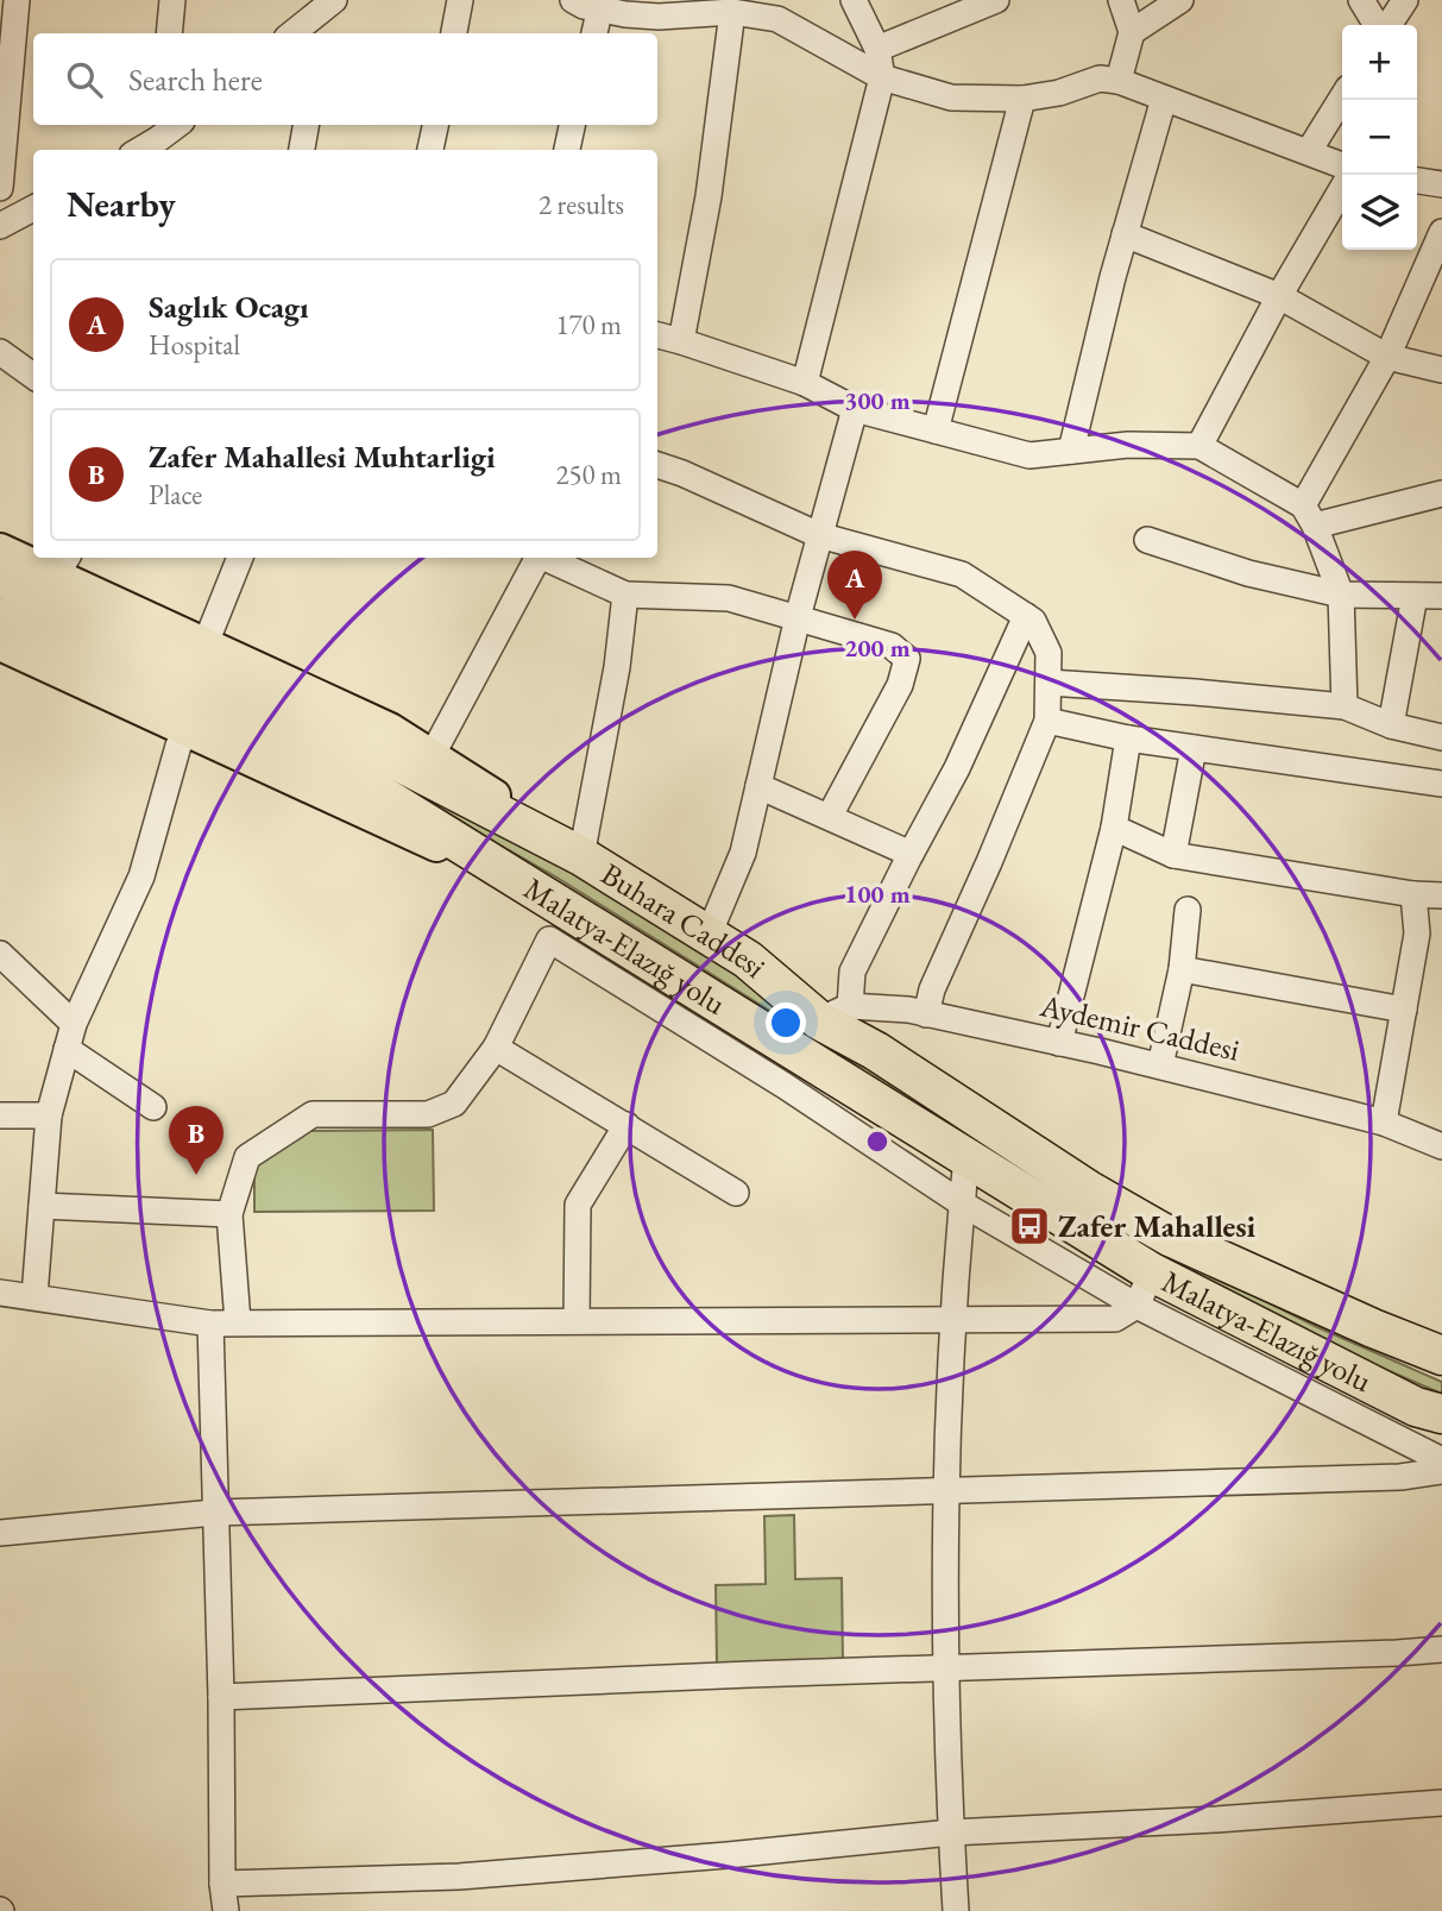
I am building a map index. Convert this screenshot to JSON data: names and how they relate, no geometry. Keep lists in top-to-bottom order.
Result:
{
  "streets": {
    "highway": ["Buhara Caddesi", "Malatya-Elazığ yolu"],
    "street": ["Aydemir Caddesi"]
  },
  "crossings": [
    ["Buhara Caddesi", "Aydemir Caddesi"]
  ],
  "places": {
    "bus stop": ["Zafer Mahallesi"]
  },
  "page": {
    "map_buttons": ["+", "−"],
    "search": "Search here",
    "heading": ["Nearby", "2 results"],
    "list": [
      {
        "mark": "A",
        "name": "Saglık Ocagı",
        "note": "Hospital",
        "value": "170 m"
      },
      {
        "mark": "B",
        "name": "Zafer Mahallesi Muhtarligi",
        "note": "Place",
        "value": "250 m"
      }
    ],
    "pins": ["A", "B"]
  },
  "rings": ["300 m", "200 m", "100 m"]
}
